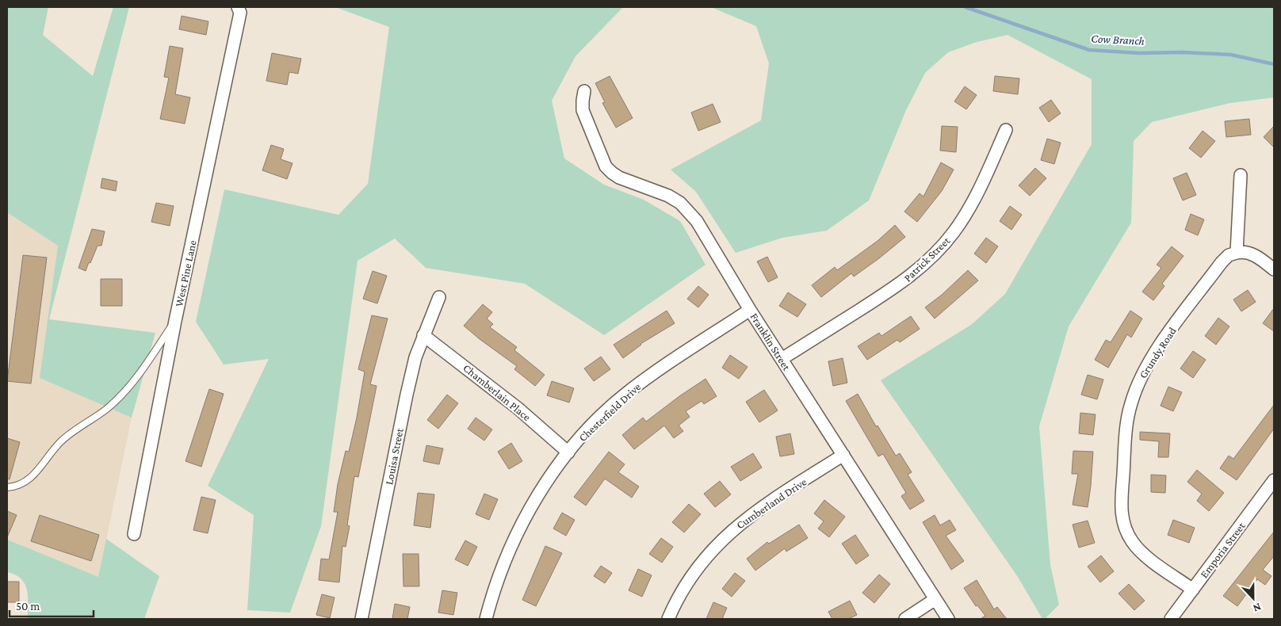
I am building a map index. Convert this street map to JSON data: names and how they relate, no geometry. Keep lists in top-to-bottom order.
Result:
{
  "streets": {
    "street": [
      "Patrick Street",
      "West Pine Lane",
      "Franklin Street",
      "Grundy Road",
      "Chamberlain Place",
      "Chesterfield Drive",
      "Louisa Street",
      "Cumberland Drive",
      "Emporia Street"
    ]
  },
  "crossings": [
    ["Patrick Street", "Franklin Street"],
    ["Franklin Street", "Chesterfield Drive"],
    ["Franklin Street", "Cumberland Drive"],
    ["Grundy Road", "Emporia Street"],
    ["Chamberlain Place", "Chesterfield Drive"],
    ["Chamberlain Place", "Louisa Street"]
  ],
  "water": ["Cow Branch"],
  "scale_bar": "50 m",
  "north": "bottom"
}
